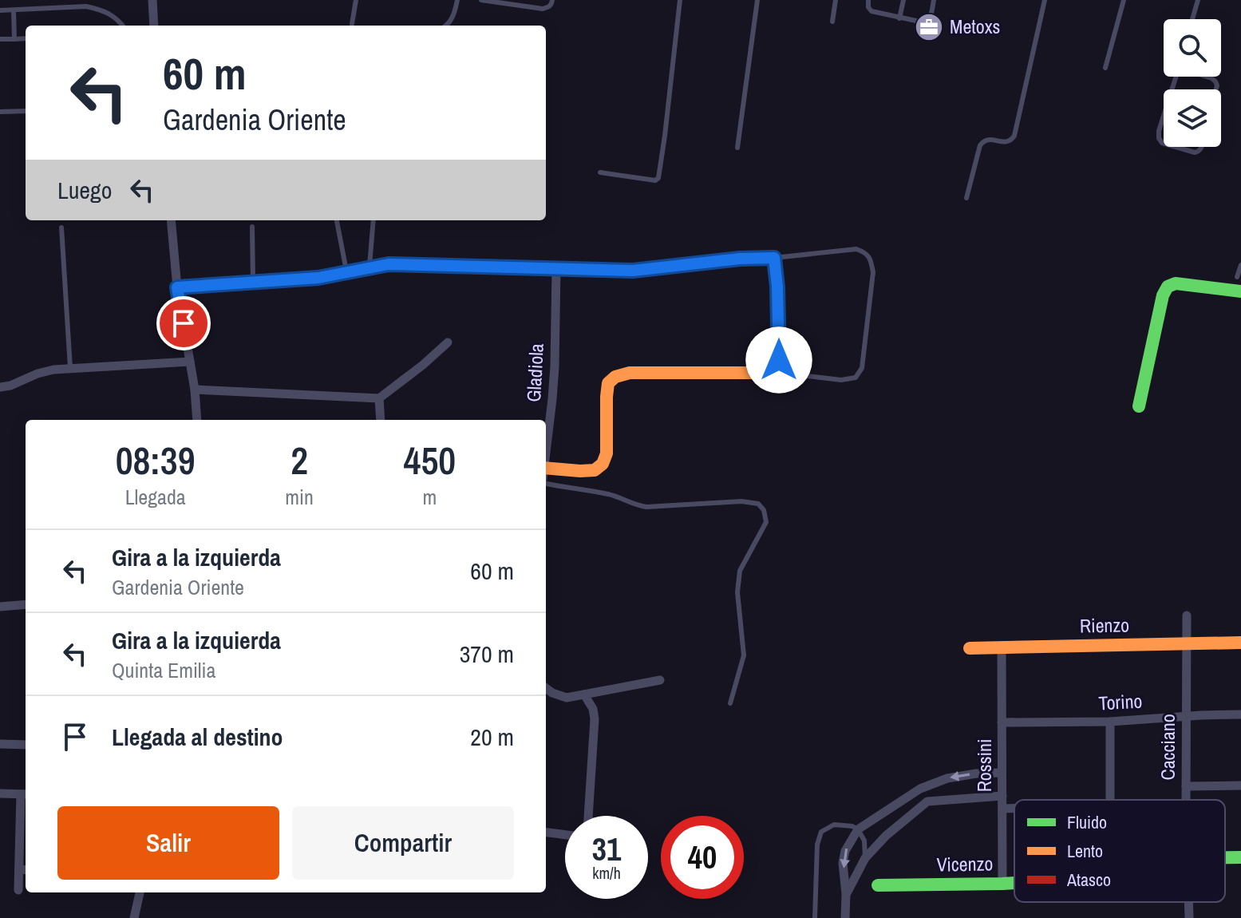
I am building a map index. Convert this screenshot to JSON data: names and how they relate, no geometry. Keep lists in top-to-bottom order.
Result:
{
  "streets": {
    "street": [
      "Gladiola",
      "Rienzo",
      "Torino",
      "Cacciano",
      "Rossini",
      "Vicenzo"
    ]
  },
  "crossings": [
    ["Rienzo", "Cacciano"],
    ["Rienzo", "Rossini"],
    ["Torino", "Cacciano"],
    ["Torino", "Rossini"],
    ["Rossini", "Vicenzo"]
  ],
  "places": {
    "office": ["Metoxs"]
  },
  "legend": ["Fluido", "Lento", "Atasco"],
  "page": {
    "turn": ["60 m", "Gardenia Oriente"],
    "then": "Luego",
    "eta": [
      "08:39",
      "Llegada",
      "2",
      "min",
      "450",
      "m"
    ],
    "list": [
      {
        "name": "Gira a la izquierda",
        "note": "Gardenia Oriente",
        "value": "60 m"
      },
      {
        "name": "Gira a la izquierda",
        "note": "Quinta Emilia",
        "value": "370 m"
      },
      {
        "name": "Llegada al destino",
        "value": "20 m"
      }
    ],
    "buttons": ["Salir", "Compartir"],
    "speed": "31 km/h",
    "limit": "40"
  }
}
